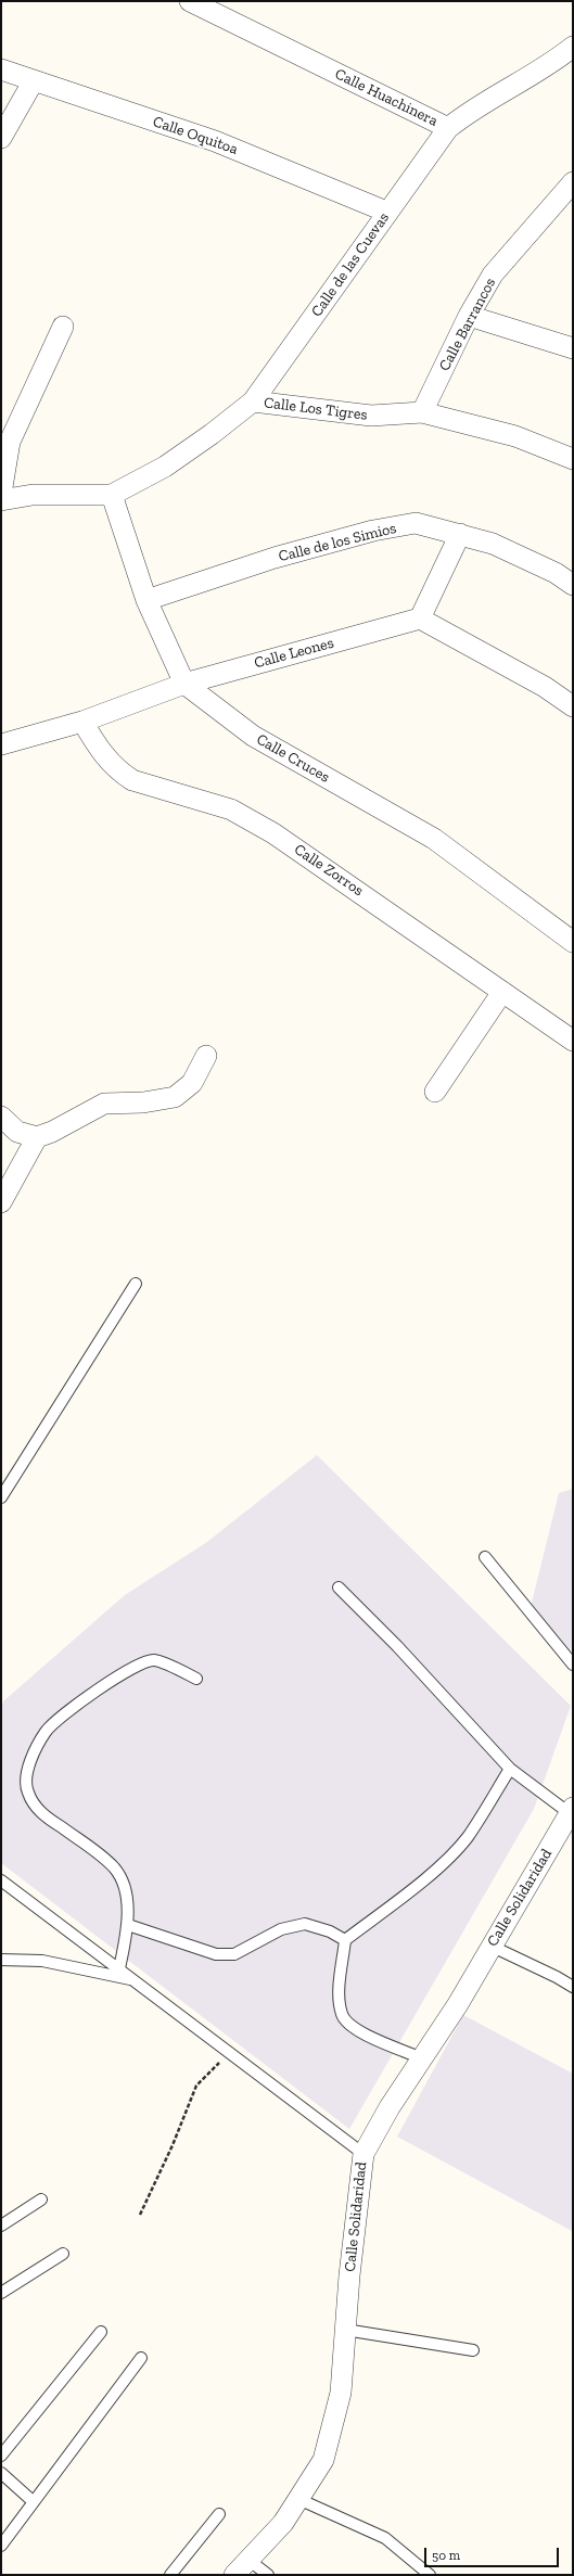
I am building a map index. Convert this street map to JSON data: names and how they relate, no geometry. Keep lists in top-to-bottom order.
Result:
{
  "streets": {
    "street": [
      "Calle Huachinera",
      "Calle Oquitoa",
      "Calle de las Cuevas",
      "Calle Barrancos",
      "Calle Los Tigres",
      "Calle de los Simios",
      "Calle Leones",
      "Calle Cruces",
      "Calle Zorros",
      "Calle Solidaridad"
    ]
  },
  "crossings": [
    ["Calle Huachinera", "Calle de las Cuevas"],
    ["Calle Oquitoa", "Calle de las Cuevas"],
    ["Calle de las Cuevas", "Calle Los Tigres"],
    ["Calle Barrancos", "Calle Los Tigres"],
    ["Calle Los Tigres", "Calle Cruces"],
    ["Calle de los Simios", "Calle Cruces"],
    ["Calle Leones", "Calle Cruces"],
    ["Calle Leones", "Calle Zorros"]
  ],
  "scale_bar": "50 m"
}
